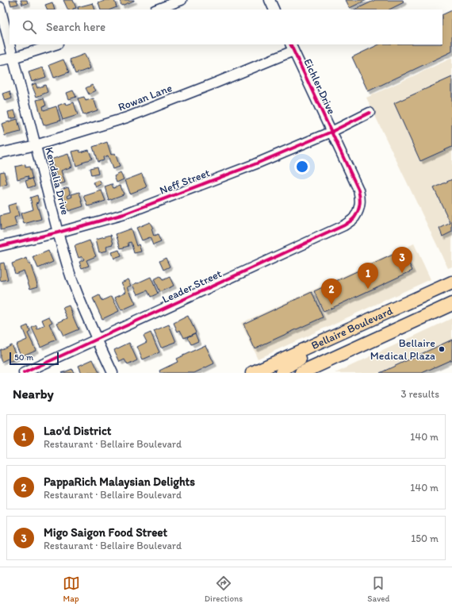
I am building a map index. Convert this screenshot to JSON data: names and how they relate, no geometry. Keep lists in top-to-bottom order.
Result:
{
  "streets": {
    "main road": ["Bellaire Boulevard"],
    "street": [
      "Eichler Drive",
      "Rowan Lane",
      "Kendalia Drive",
      "Neff Street",
      "Leader Street"
    ]
  },
  "crossings": [
    ["Eichler Drive", "Rowan Lane"],
    ["Eichler Drive", "Neff Street"],
    ["Eichler Drive", "Leader Street"],
    ["Rowan Lane", "Kendalia Drive"],
    ["Kendalia Drive", "Neff Street"],
    ["Kendalia Drive", "Leader Street"]
  ],
  "places": ["Bellaire Medical Plaza"],
  "scale_bar": "50 m",
  "page": {
    "search": "Search here",
    "pins": ["3", "1", "2"],
    "scale": "50 m",
    "heading": ["Nearby", "3 results"],
    "list": [
      {
        "mark": "1",
        "name": "Lao'd District",
        "note": "Restaurant · Bellaire Boulevard",
        "value": "140 m"
      },
      {
        "mark": "2",
        "name": "PappaRich Malaysian Delights",
        "note": "Restaurant · Bellaire Boulevard",
        "value": "140 m"
      },
      {
        "mark": "3",
        "name": "Migo Saigon Food Street",
        "note": "Restaurant · Bellaire Boulevard",
        "value": "150 m"
      }
    ],
    "nav": ["Map", "Directions", "Saved"]
  }
}
